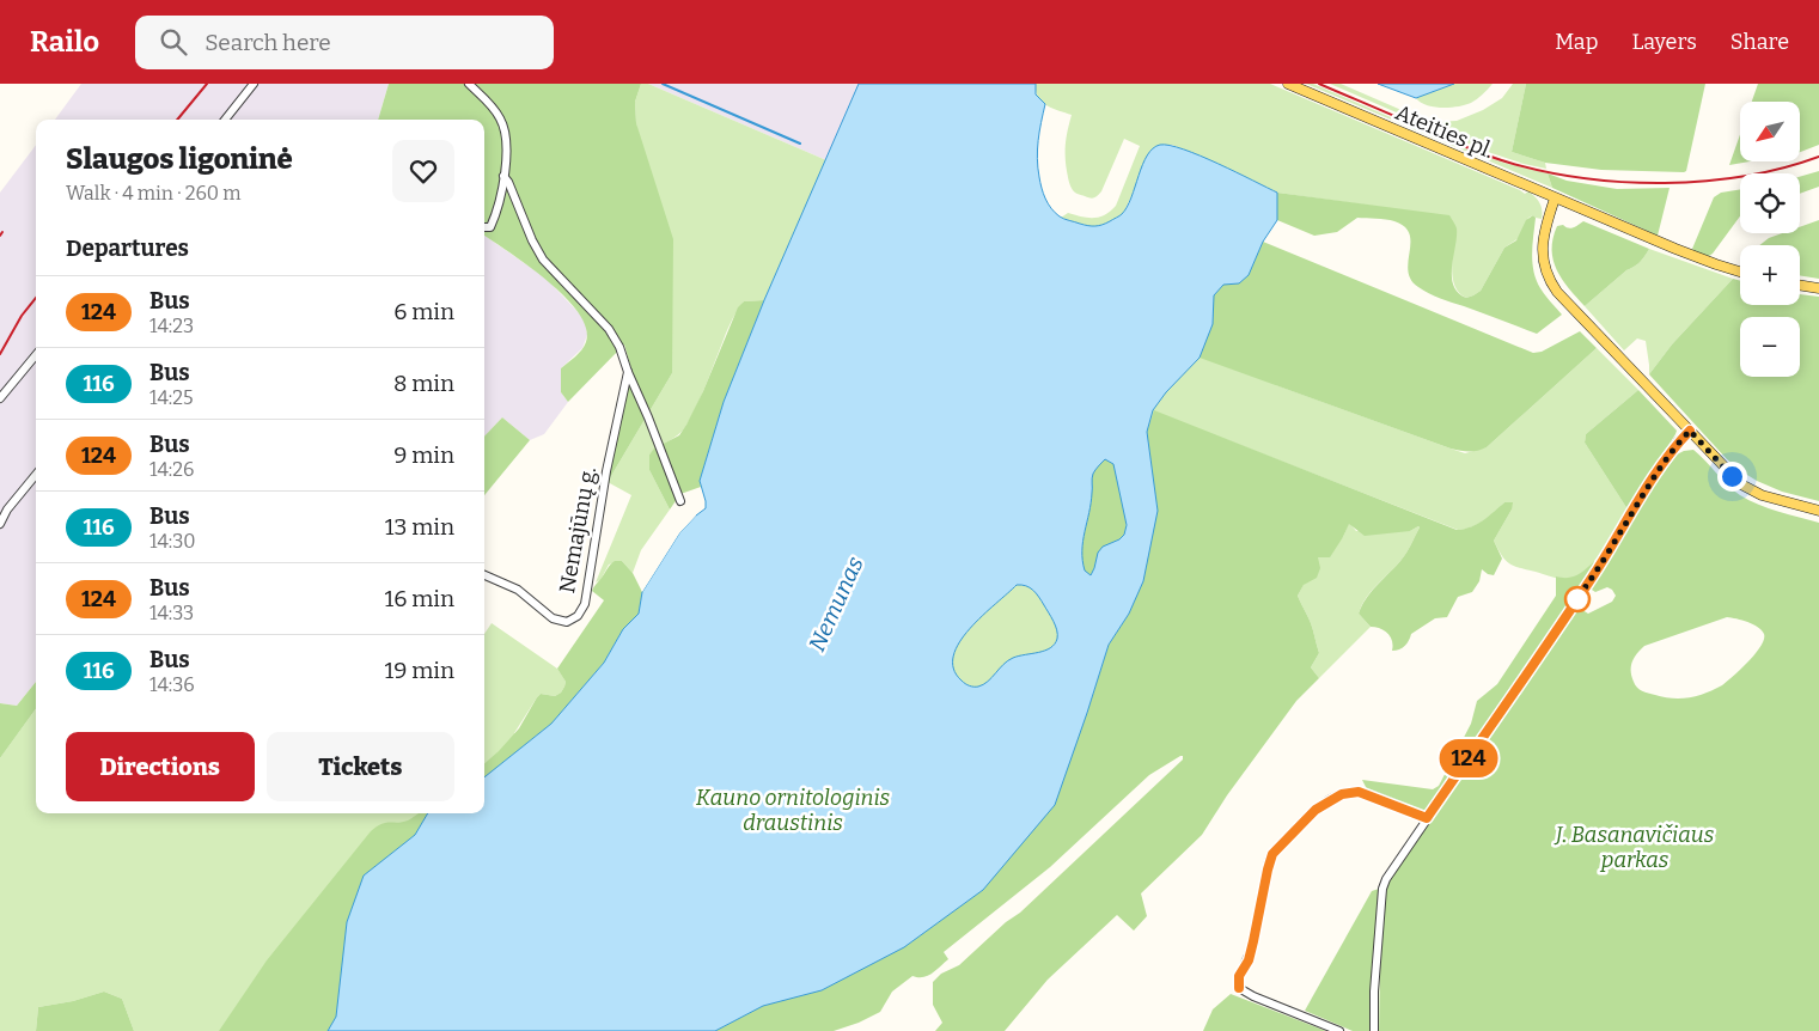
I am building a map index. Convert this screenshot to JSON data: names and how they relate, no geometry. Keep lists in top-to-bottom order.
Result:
{
  "streets": {
    "main road": ["Ateities pl."],
    "street": ["Nemajūnų g."]
  },
  "water": ["Nemunas"],
  "parks": ["Kauno ornitologinis draustinis", "J. Basanavičiaus parkas"],
  "lines": ["bus line 124"],
  "north": "bottom left",
  "page": {
    "header": "Railo",
    "search": "Search here",
    "nav": ["Map", "Layers", "Share"],
    "on_map": "124",
    "map_buttons": ["+", "−"],
    "heading": [
      ["Slaugos ligoninė", "Walk · 4 min · 260 m"],
      "Departures"
    ],
    "list": [
      {
        "mark": "124",
        "name": "Bus",
        "note": "14:23",
        "value": "6 min"
      },
      {
        "mark": "116",
        "name": "Bus",
        "note": "14:25",
        "value": "8 min"
      },
      {
        "mark": "124",
        "name": "Bus",
        "note": "14:26",
        "value": "9 min"
      },
      {
        "mark": "116",
        "name": "Bus",
        "note": "14:30",
        "value": "13 min"
      },
      {
        "mark": "124",
        "name": "Bus",
        "note": "14:33",
        "value": "16 min"
      },
      {
        "mark": "116",
        "name": "Bus",
        "note": "14:36",
        "value": "19 min"
      }
    ],
    "buttons": ["Directions", "Tickets"]
  }
}
